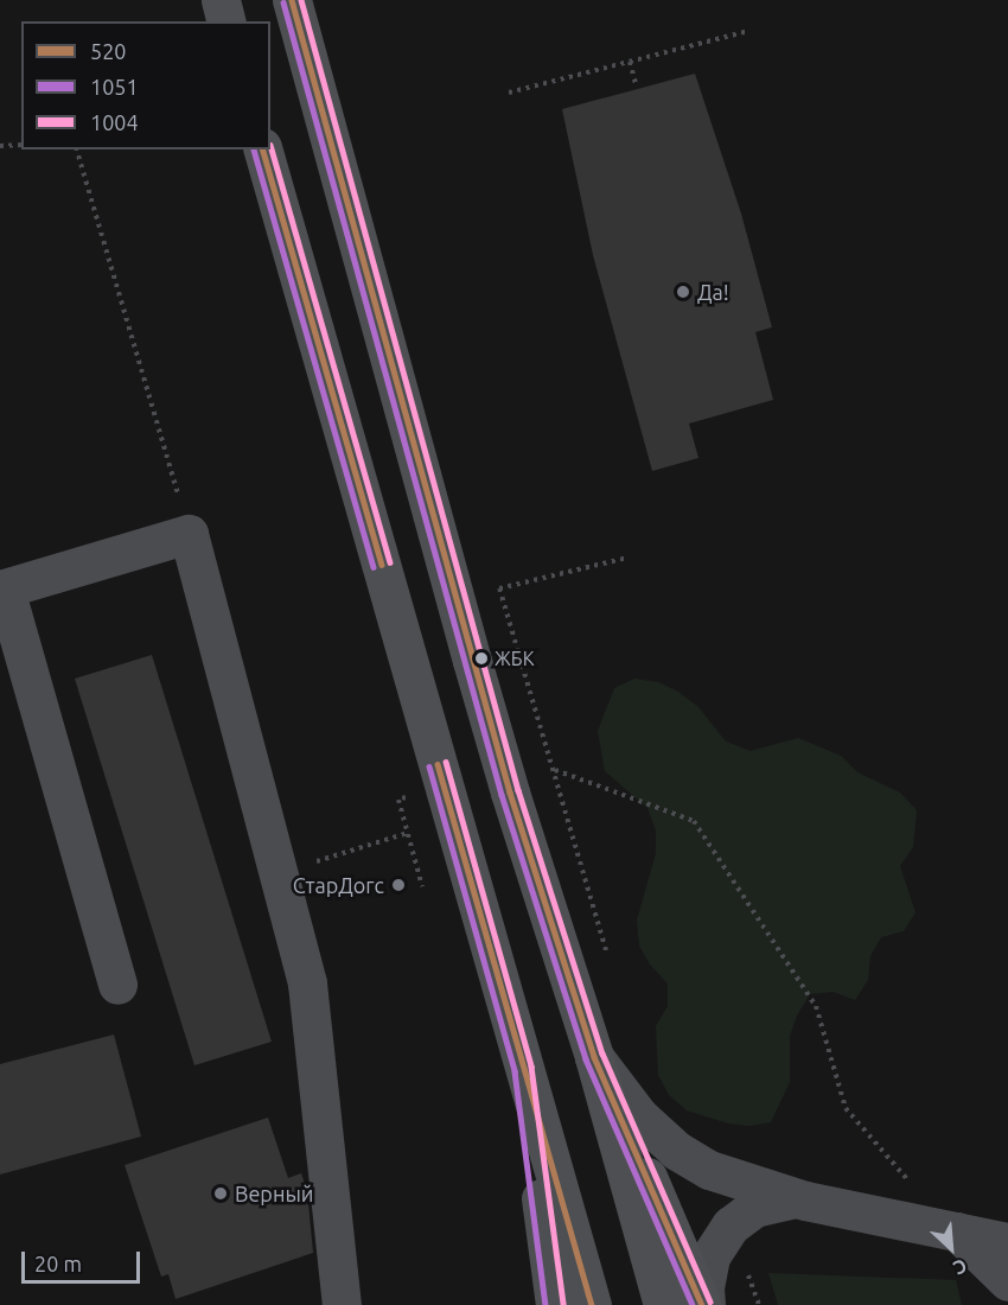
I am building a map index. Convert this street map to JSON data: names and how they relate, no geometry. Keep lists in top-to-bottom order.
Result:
{
  "places": [
    "Да!",
    "ЖБК",
    "СтарДогс",
    "Верный"
  ],
  "lines": ["transit line 520", "transit line 1004", "transit line 1051"],
  "legend": ["520", "1051", "1004"],
  "scale_bar": "20 m",
  "north": "bottom right"
}
